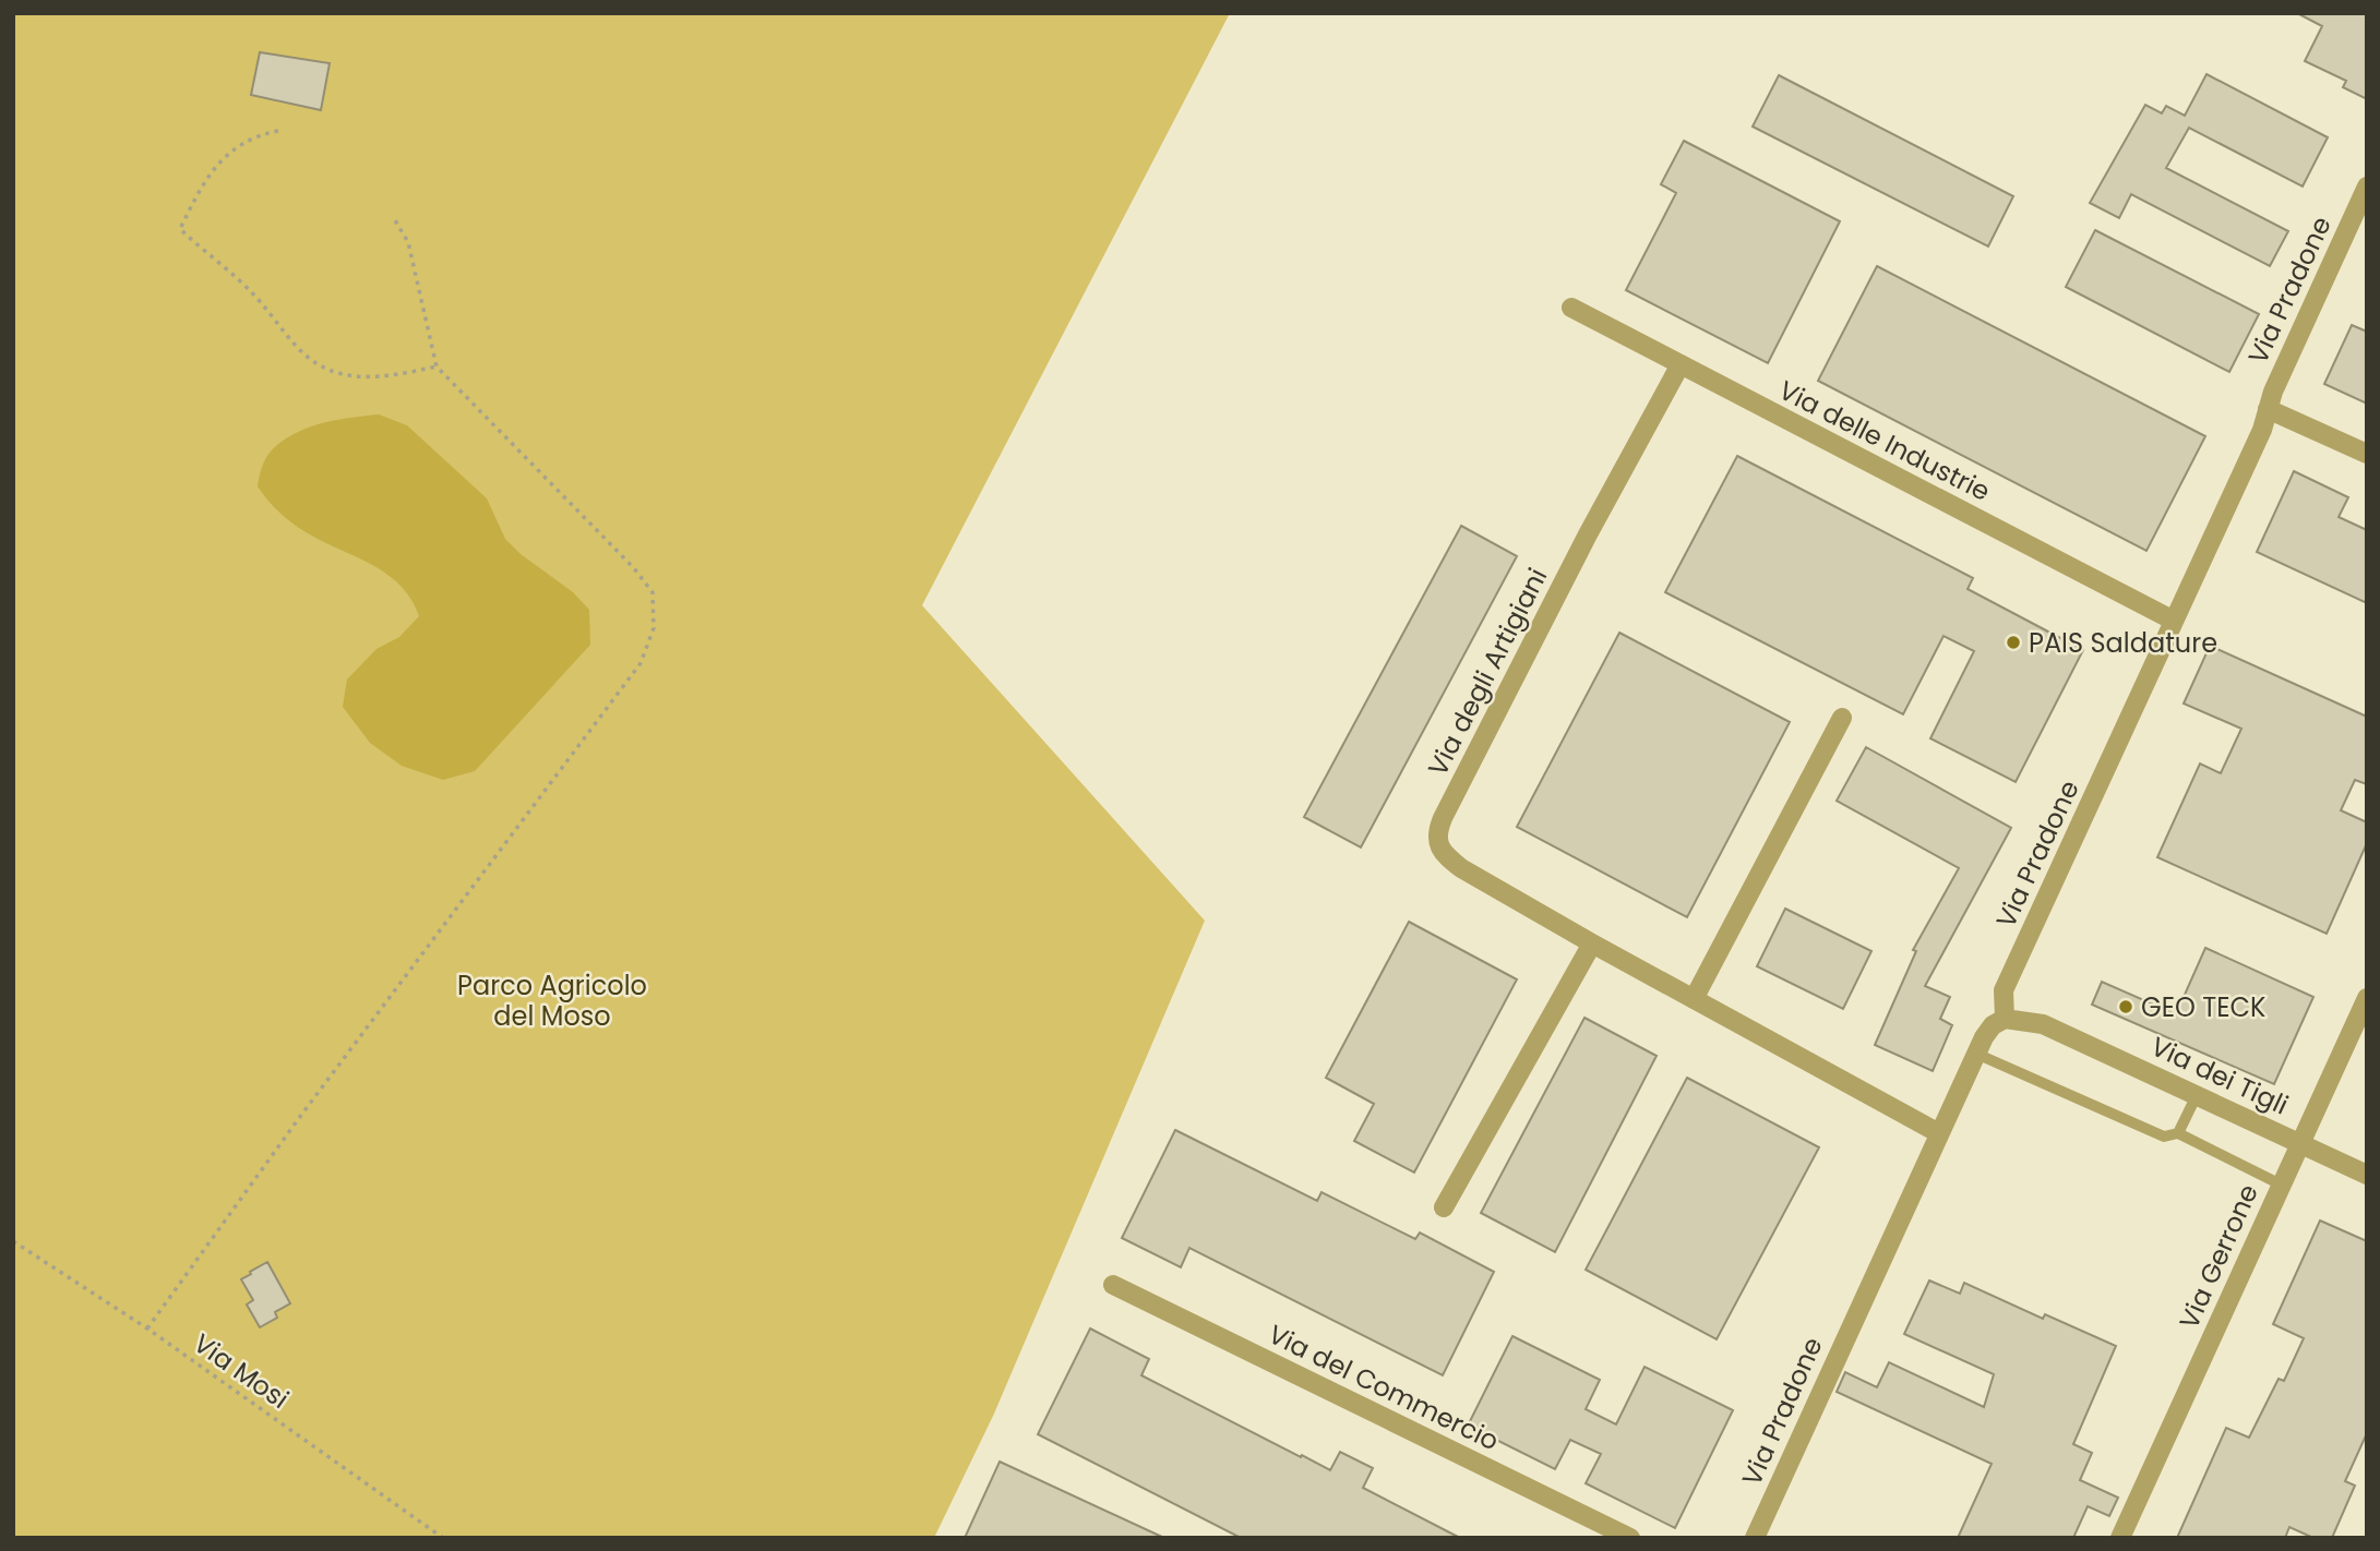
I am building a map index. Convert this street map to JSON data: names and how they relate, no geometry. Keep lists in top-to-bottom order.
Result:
{
  "streets": {
    "street": [
      "Via Pradone",
      "Via delle Industrie",
      "Via degli Artigiani",
      "Via dei Tigli",
      "Via Gerrone",
      "Via del Commercio"
    ],
    "path": ["Via Mosi"]
  },
  "crossings": [
    ["Via Pradone", "Via delle Industrie"],
    ["Via Pradone", "Via degli Artigiani"],
    ["Via Pradone", "Via dei Tigli"],
    ["Via delle Industrie", "Via degli Artigiani"],
    ["Via dei Tigli", "Via Gerrone"]
  ],
  "parks": ["Parco Agricolo del Moso"],
  "places": ["PAIS Saldature", "GEO TECK"]
}
